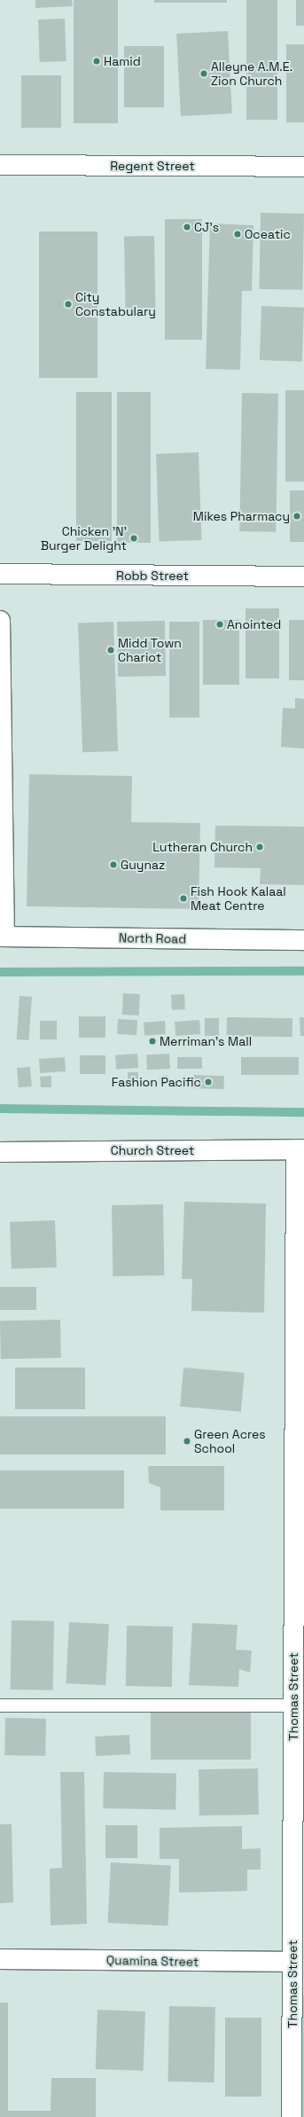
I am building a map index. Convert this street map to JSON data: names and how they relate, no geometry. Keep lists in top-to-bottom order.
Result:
{
  "streets": {
    "street": [
      "Regent Street",
      "Robb Street",
      "North Road",
      "Church Street",
      "Thomas Street",
      "Quamina Street"
    ]
  },
  "crossings": [
    ["Church Street", "Thomas Street"],
    ["Thomas Street", "Quamina Street"]
  ],
  "places": [
    "Hamid",
    "Alleyne A.M.E. Zion Church",
    "CJ's",
    "Oceatic",
    "City Constabulary",
    "Mikes Pharmacy",
    "Chicken 'N' Burger Delight",
    "Anointed",
    "Midd Town Chariot",
    "Lutheran Church",
    "Guynaz",
    "Fish Hook Kalaal Meat Centre",
    "Merriman's Mall",
    "Fashion Pacific",
    "Green Acres School"
  ]
}
